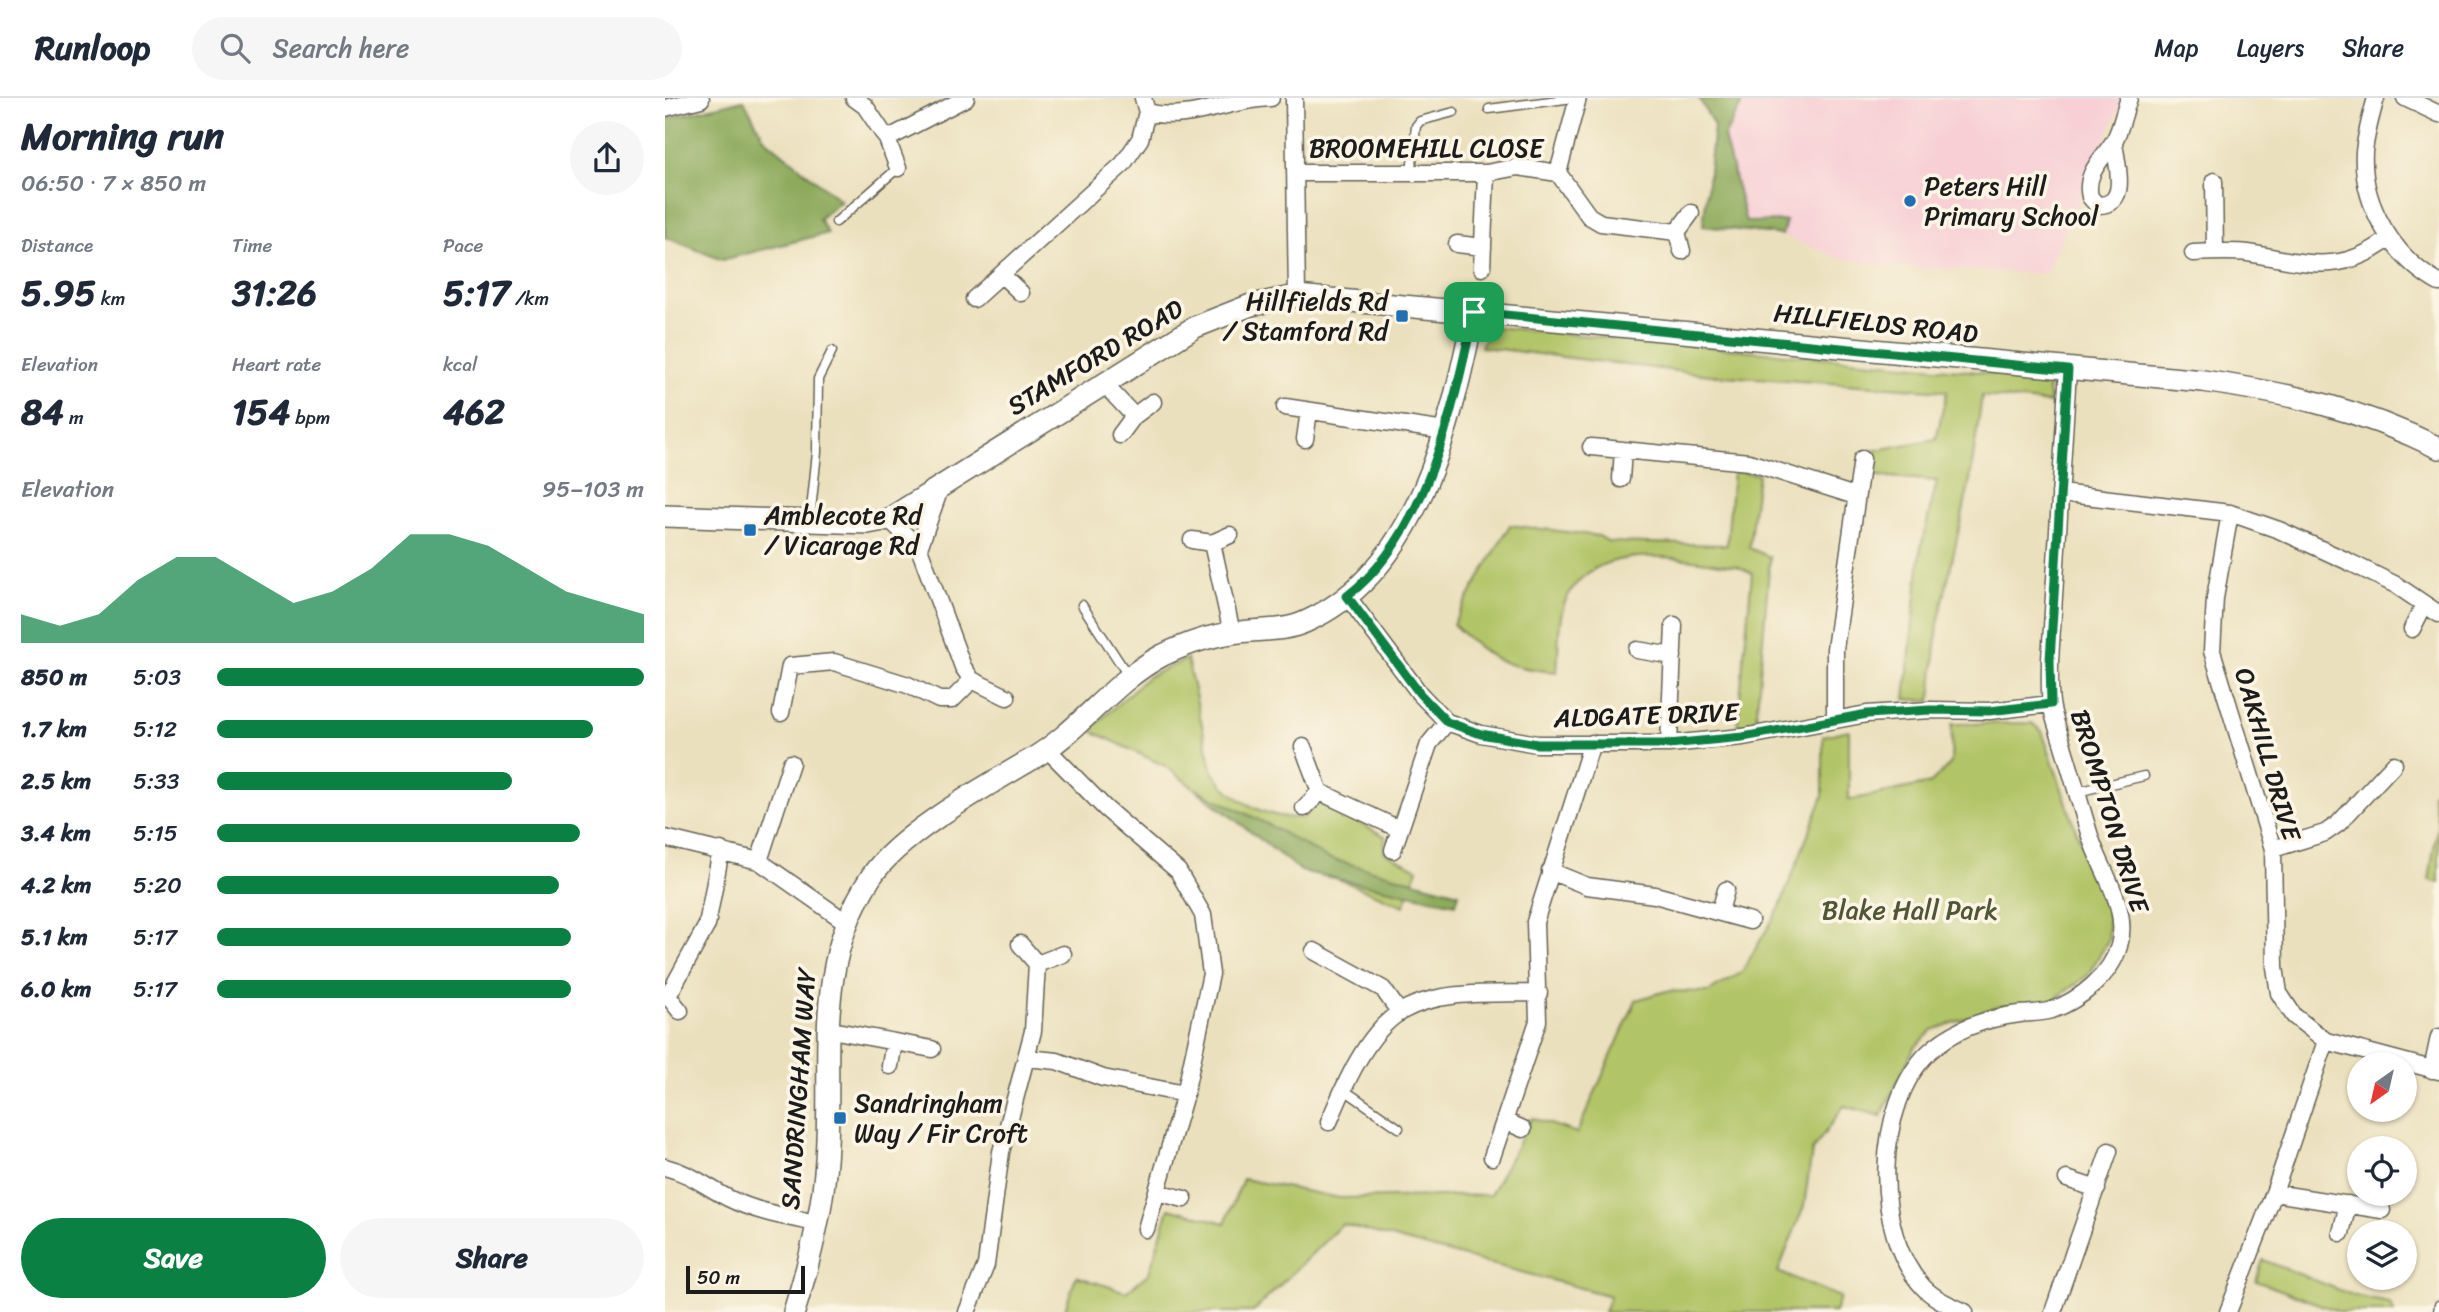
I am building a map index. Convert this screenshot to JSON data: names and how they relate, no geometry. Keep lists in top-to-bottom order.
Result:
{
  "streets": {
    "street": [
      "BROOMEHILL CLOSE",
      "HILLFIELDS ROAD",
      "STAMFORD ROAD",
      "ALDGATE DRIVE",
      "OAKHILL DRIVE",
      "BROMPTON DRIVE",
      "SANDRINGHAM WAY"
    ]
  },
  "crossings": [
    ["HILLFIELDS ROAD", "STAMFORD ROAD"],
    ["HILLFIELDS ROAD", "BROMPTON DRIVE"],
    ["HILLFIELDS ROAD", "SANDRINGHAM WAY"],
    ["ALDGATE DRIVE", "BROMPTON DRIVE"],
    ["ALDGATE DRIVE", "SANDRINGHAM WAY"]
  ],
  "parks": ["Blake Hall Park"],
  "places": {
    "other": ["Peters Hill Primary School"],
    "transit": ["Hillfields Rd / Stamford Rd", "Amblecote Rd / Vicarage Rd", "Sandringham Way / Fir Croft"]
  },
  "scale_bar": "50 m",
  "north": "bottom left",
  "page": {
    "header": "Runloop",
    "search": "Search here",
    "nav": ["Map", "Layers", "Share"],
    "heading": ["Morning run", "06:50 · 7 × 850 m"],
    "stats": [
      ["Distance", "5.95 km"],
      ["Time", "31:26"],
      ["Pace", "5:17 /km"],
      ["Elevation", "84 m"],
      ["Heart rate", "154 bpm"],
      ["kcal", "462"]
    ],
    "chart": ["Elevation", "95–103 m"],
    "list": [
      {
        "name": "850 m",
        "note": "5:03"
      },
      {
        "name": "1.7 km",
        "note": "5:12"
      },
      {
        "name": "2.5 km",
        "note": "5:33"
      },
      {
        "name": "3.4 km",
        "note": "5:15"
      },
      {
        "name": "4.2 km",
        "note": "5:20"
      },
      {
        "name": "5.1 km",
        "note": "5:17"
      },
      {
        "name": "6.0 km",
        "note": "5:17"
      }
    ],
    "buttons": ["Save", "Share"],
    "scale": "50 m"
  }
}
